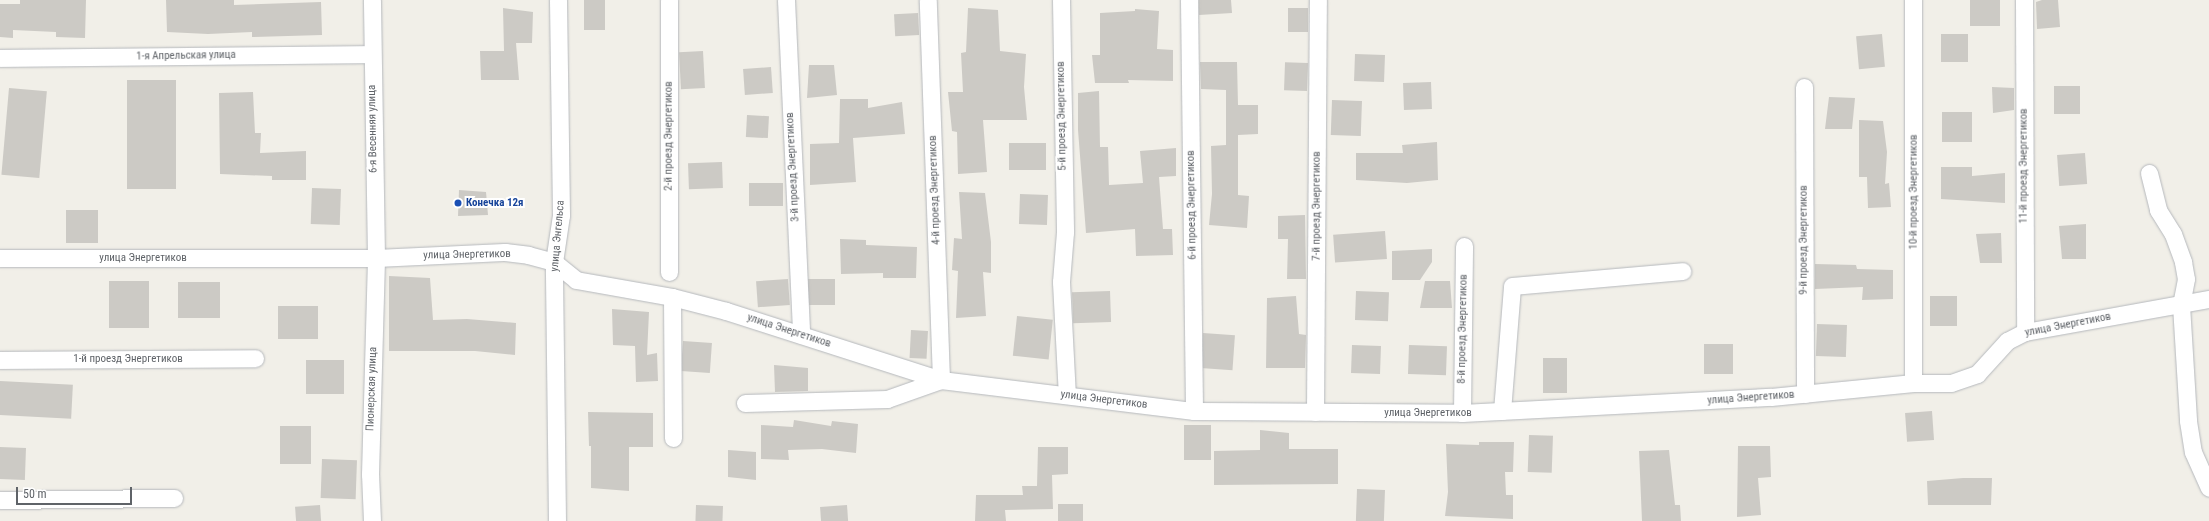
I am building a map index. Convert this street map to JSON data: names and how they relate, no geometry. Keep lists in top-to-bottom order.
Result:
{
  "streets": {
    "street": [
      "1-я Апрельская улица",
      "5-й проезд Энергетиков",
      "6-я Весенняя улица",
      "2-й проезд Энергетиков",
      "11-й проезд Энергетиков",
      "3-й проезд Энергетиков",
      "4-й проезд Энергетиков",
      "10-й проезд Энергетиков",
      "6-й проезд Энергетиков",
      "7-й проезд Энергетиков",
      "улица Энгельса",
      "9-й проезд Энергетиков",
      "улица Энергетиков",
      "8-й проезд Энергетиков",
      "1-й проезд Энергетиков",
      "Пионерская улица"
    ]
  },
  "crossings": [
    ["1-я Апрельская улица", "6-я Весенняя улица"],
    ["5-й проезд Энергетиков", "улица Энергетиков"],
    ["6-я Весенняя улица", "улица Энергетиков"],
    ["6-я Весенняя улица", "Пионерская улица"],
    ["11-й проезд Энергетиков", "улица Энергетиков"],
    ["3-й проезд Энергетиков", "улица Энергетиков"],
    ["4-й проезд Энергетиков", "улица Энергетиков"],
    ["10-й проезд Энергетиков", "улица Энергетиков"],
    ["6-й проезд Энергетиков", "улица Энергетиков"],
    ["7-й проезд Энергетиков", "улица Энергетиков"],
    ["улица Энгельса", "улица Энергетиков"],
    ["9-й проезд Энергетиков", "улица Энергетиков"],
    ["улица Энергетиков", "8-й проезд Энергетиков"],
    ["улица Энергетиков", "Пионерская улица"]
  ],
  "places": ["Конечка 12я"],
  "scale_bar": "50 m"
}
